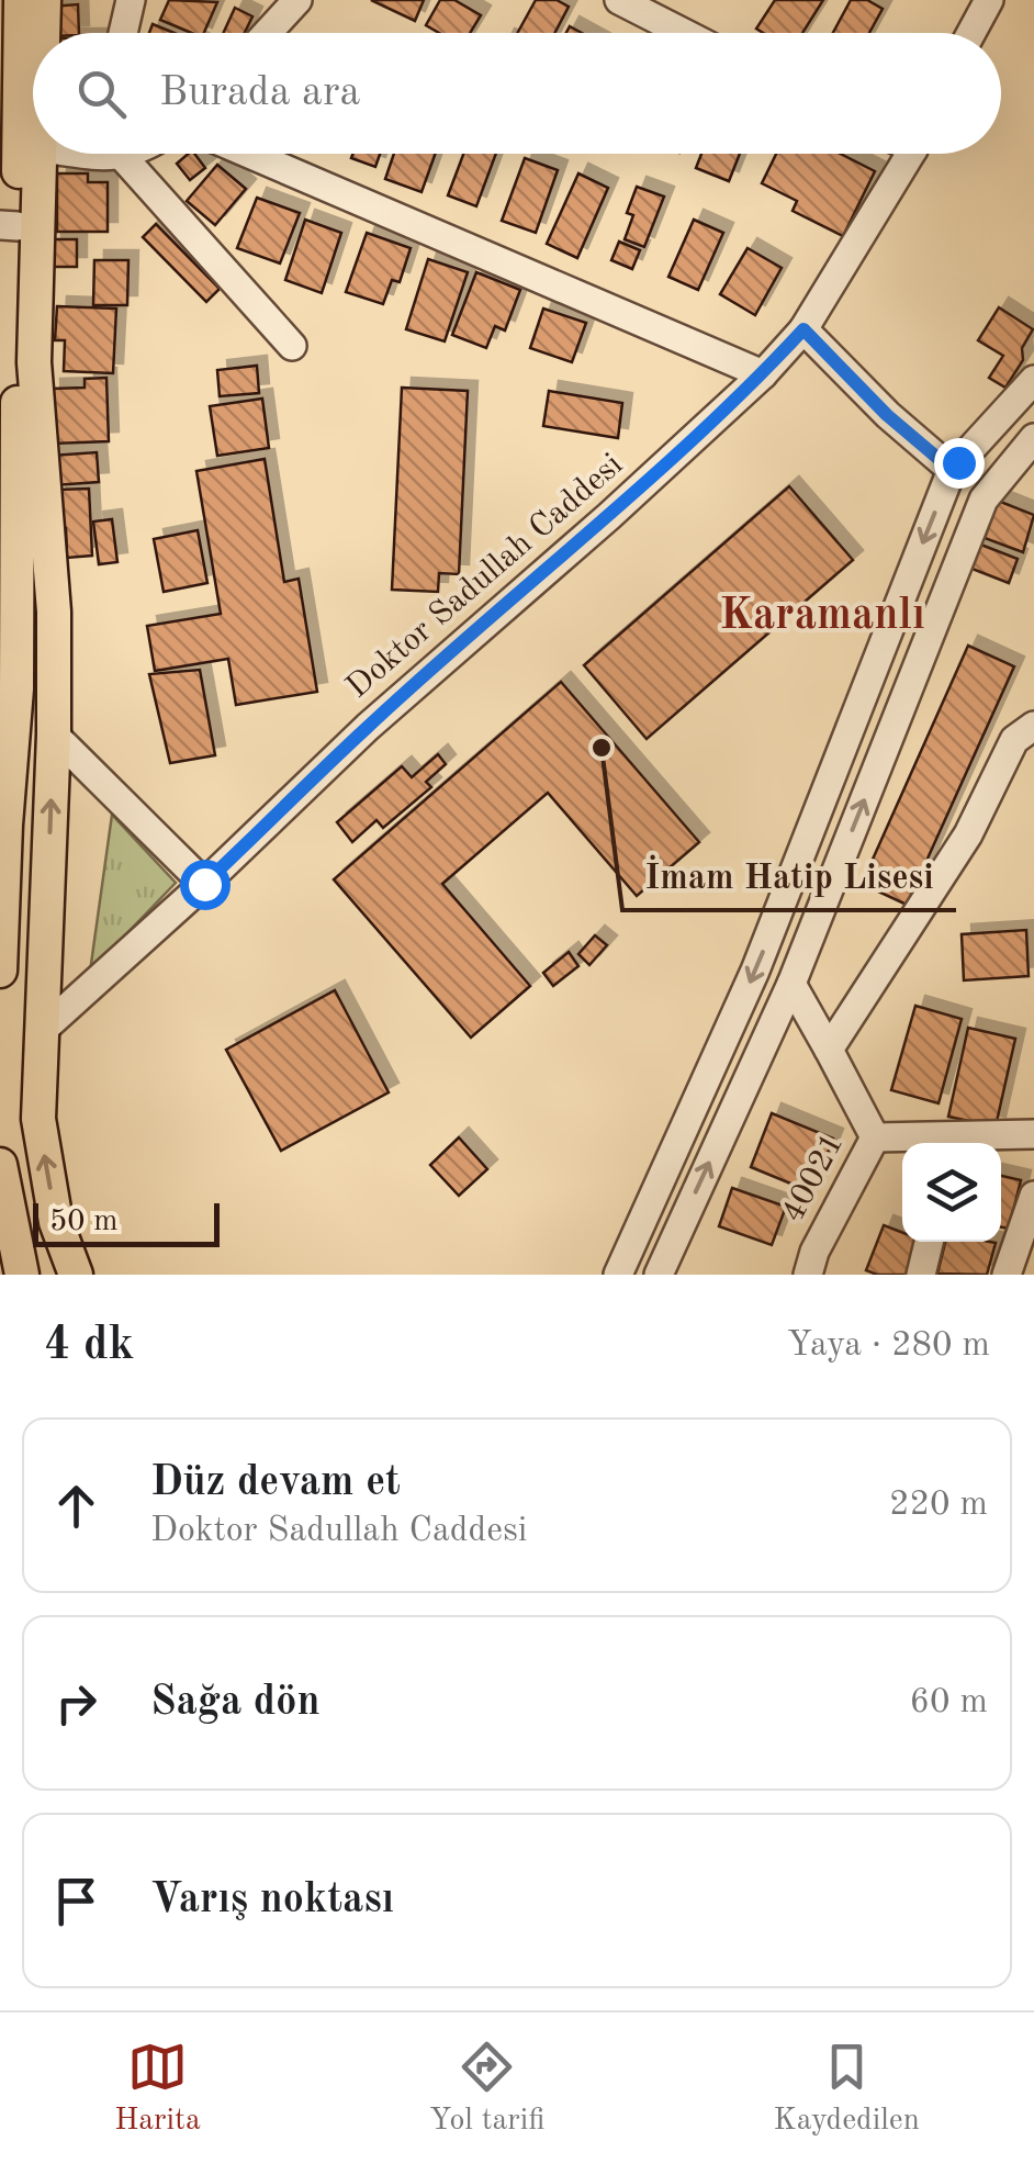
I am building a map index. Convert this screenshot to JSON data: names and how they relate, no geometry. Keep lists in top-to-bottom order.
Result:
{
  "streets": {
    "street": ["Doktor Sadullah Caddesi", "40021"]
  },
  "districts": ["Karamanlı"],
  "places": ["İmam Hatip Lisesi"],
  "scale_bar": "50 m",
  "page": {
    "search": "Burada ara",
    "scale": "50 m",
    "heading": ["4 dk", "Yaya · 280 m"],
    "list": [
      ["Düz devam et", "Doktor Sadullah Caddesi", "220 m"],
      ["Sağa dön", "60 m"],
      "Varış noktası"
    ],
    "nav": ["Harita", "Yol tarifi", "Kaydedilen"]
  }
}
